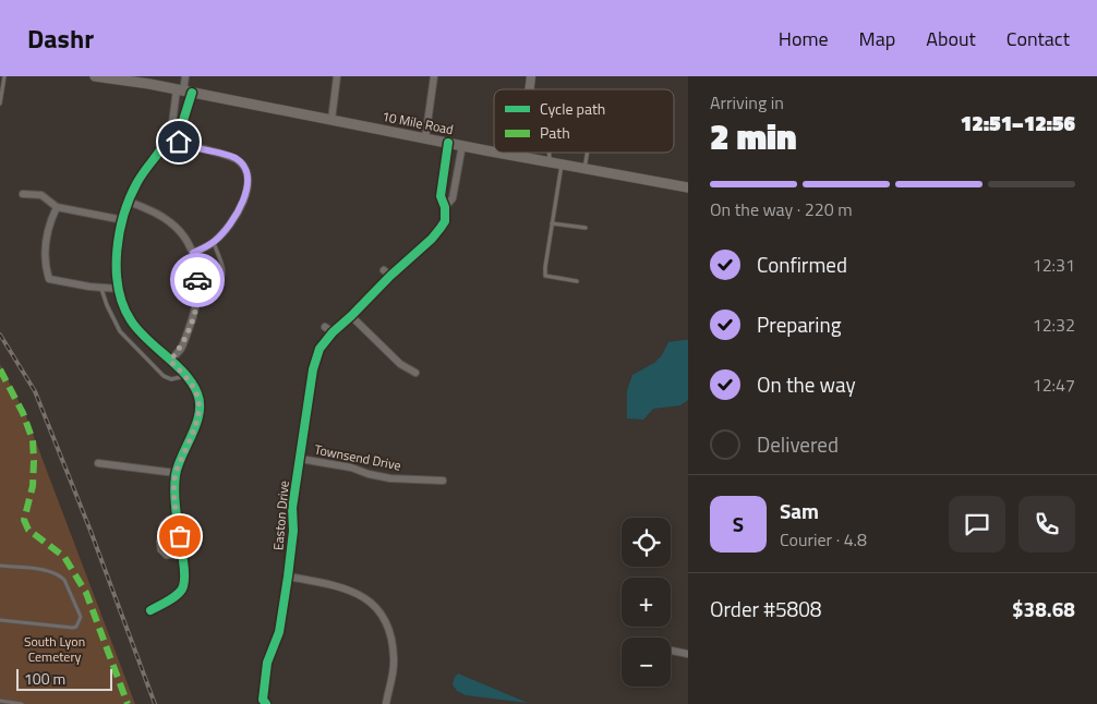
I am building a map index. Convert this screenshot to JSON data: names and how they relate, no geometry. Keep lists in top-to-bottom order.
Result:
{
  "streets": {
    "main road": ["10 Mile Road"],
    "street": ["Townsend Drive", "Easton Drive"]
  },
  "crossings": [
    ["10 Mile Road", "Easton Drive"],
    ["Townsend Drive", "Easton Drive"]
  ],
  "parks": ["South Lyon Cemetery"],
  "legend": ["Cycle path", "Path"],
  "scale_bar": "100 m",
  "page": {
    "header": "Dashr",
    "nav": [
      "Home",
      "Map",
      "About",
      "Contact"
    ],
    "heading": ["2 min", "Arriving in", "12:51–12:56"],
    "panel": [
      "Sam",
      "Courier · 4.8",
      "Order #5808",
      "$38.68"
    ],
    "bar": "On the way · 220 m",
    "list": [
      ["Confirmed", "12:31"],
      ["Preparing", "12:32"],
      ["On the way", "12:47"],
      "Delivered"
    ],
    "round": "S",
    "map_buttons": ["+", "−"],
    "scale": "100 m"
  }
}
